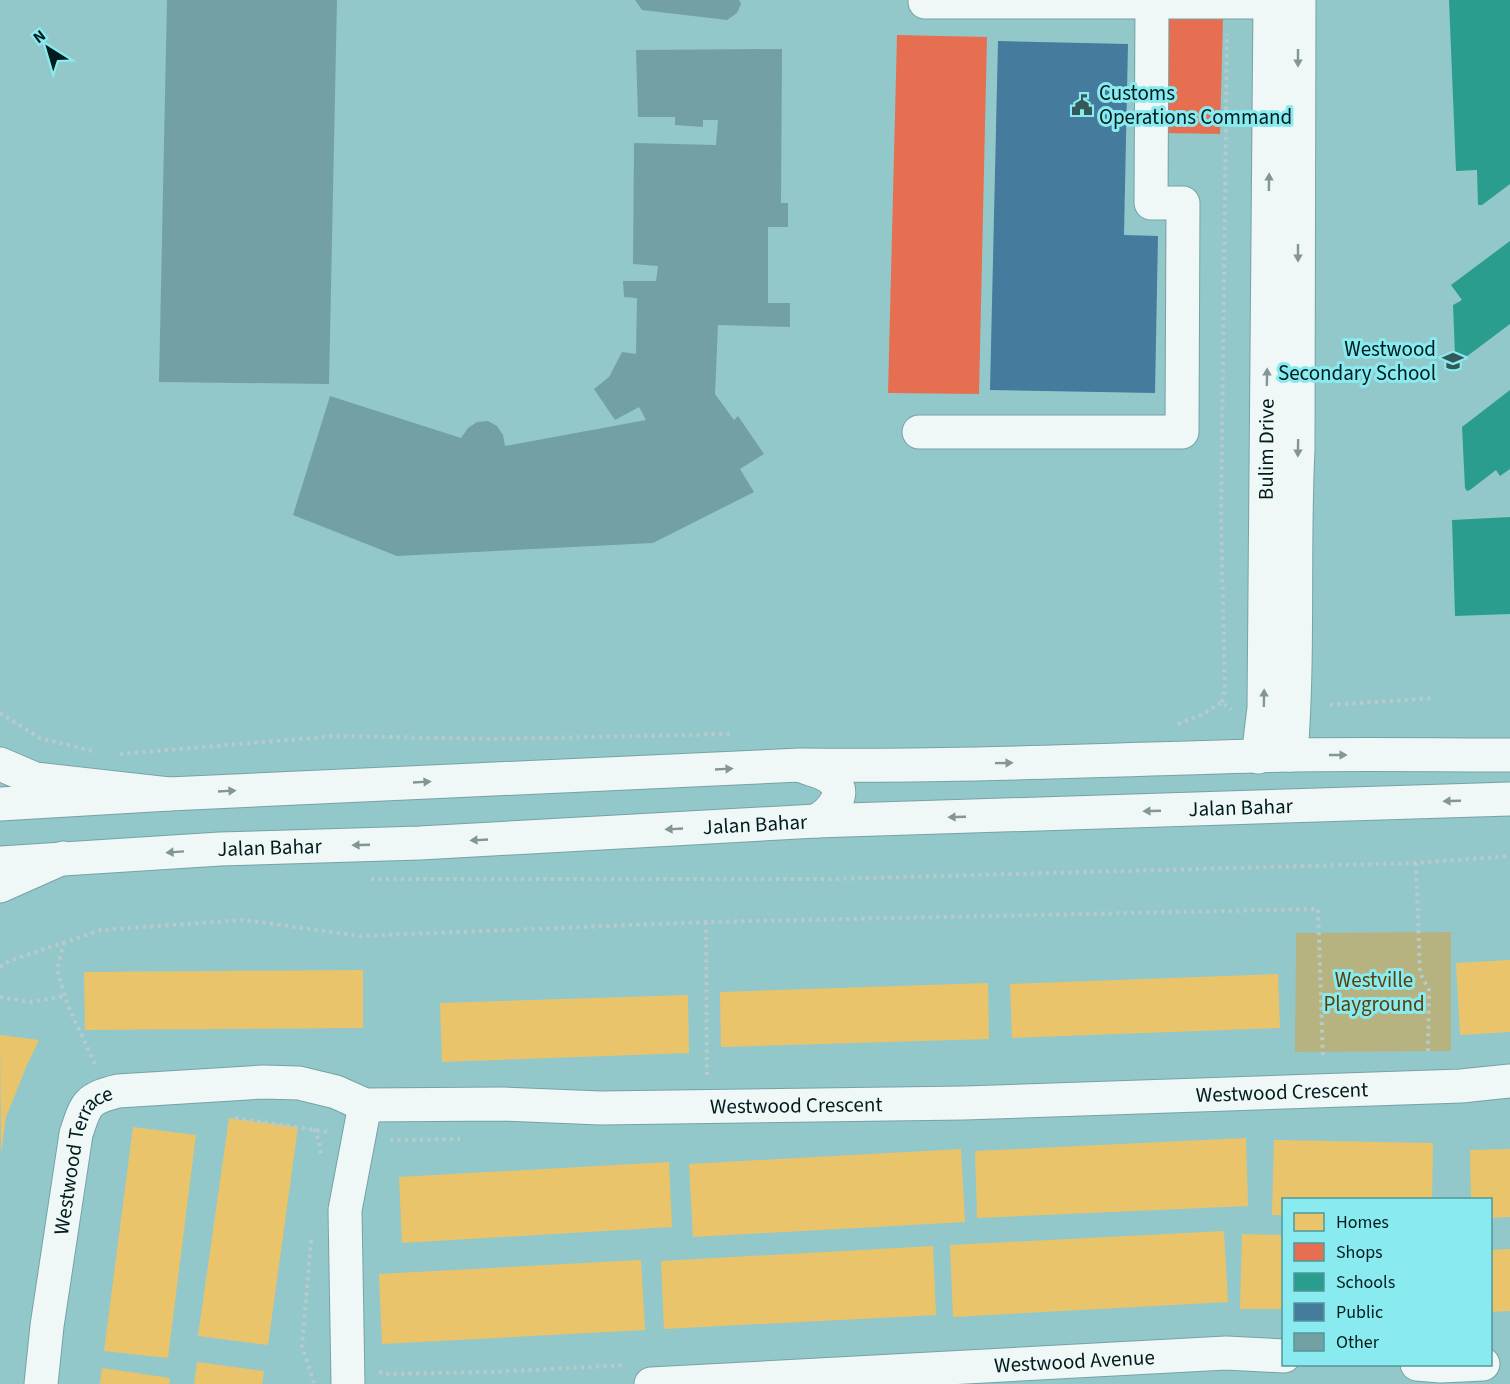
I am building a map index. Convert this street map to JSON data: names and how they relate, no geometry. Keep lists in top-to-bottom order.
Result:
{
  "streets": {
    "main road": [
      "Bulim Drive",
      "Jalan Bahar",
      "Westwood Crescent",
      "Westwood Terrace",
      "Westwood Avenue"
    ]
  },
  "crossings": [
    ["Westwood Crescent", "Westwood Terrace"]
  ],
  "parks": ["Westville Playground"],
  "places": {
    "public building": ["Customs Operations Command"],
    "school or university": ["Westwood Secondary School"]
  },
  "legend": [
    "Homes",
    "Shops",
    "Schools",
    "Public",
    "Other"
  ],
  "north": "top left"
}
